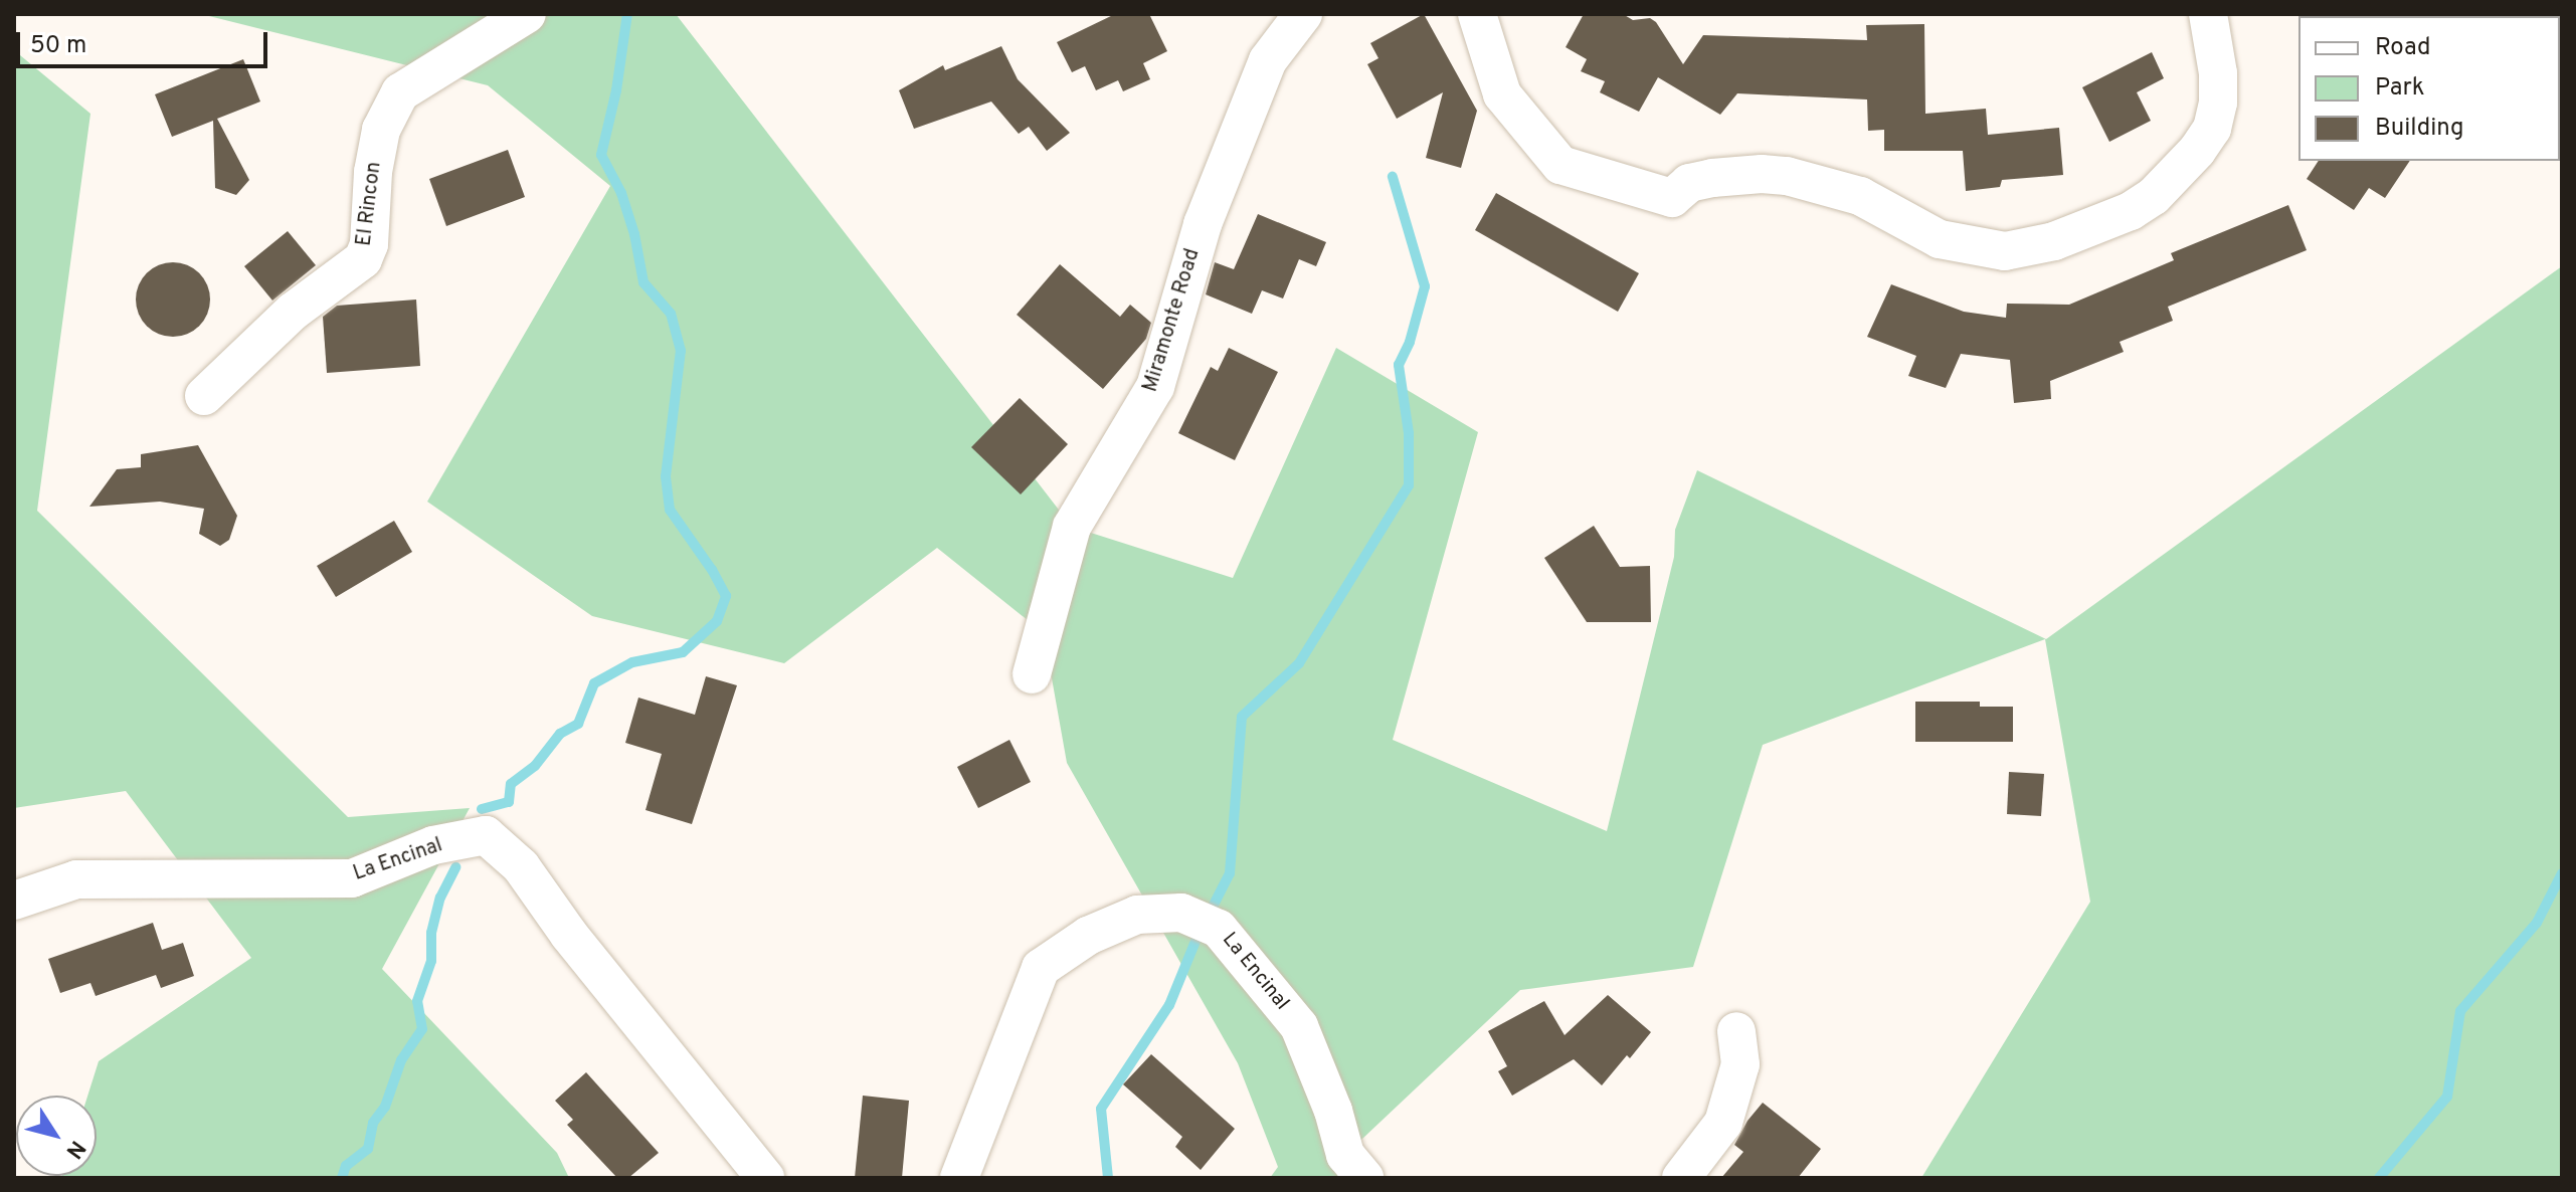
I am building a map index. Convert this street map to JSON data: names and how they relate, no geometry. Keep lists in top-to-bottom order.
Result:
{
  "streets": {
    "street": ["El Rincon", "Miramonte Road", "La Encinal"]
  },
  "legend": ["Road", "Park", "Building"],
  "scale_bar": "50 m",
  "north": "bottom right"
}
